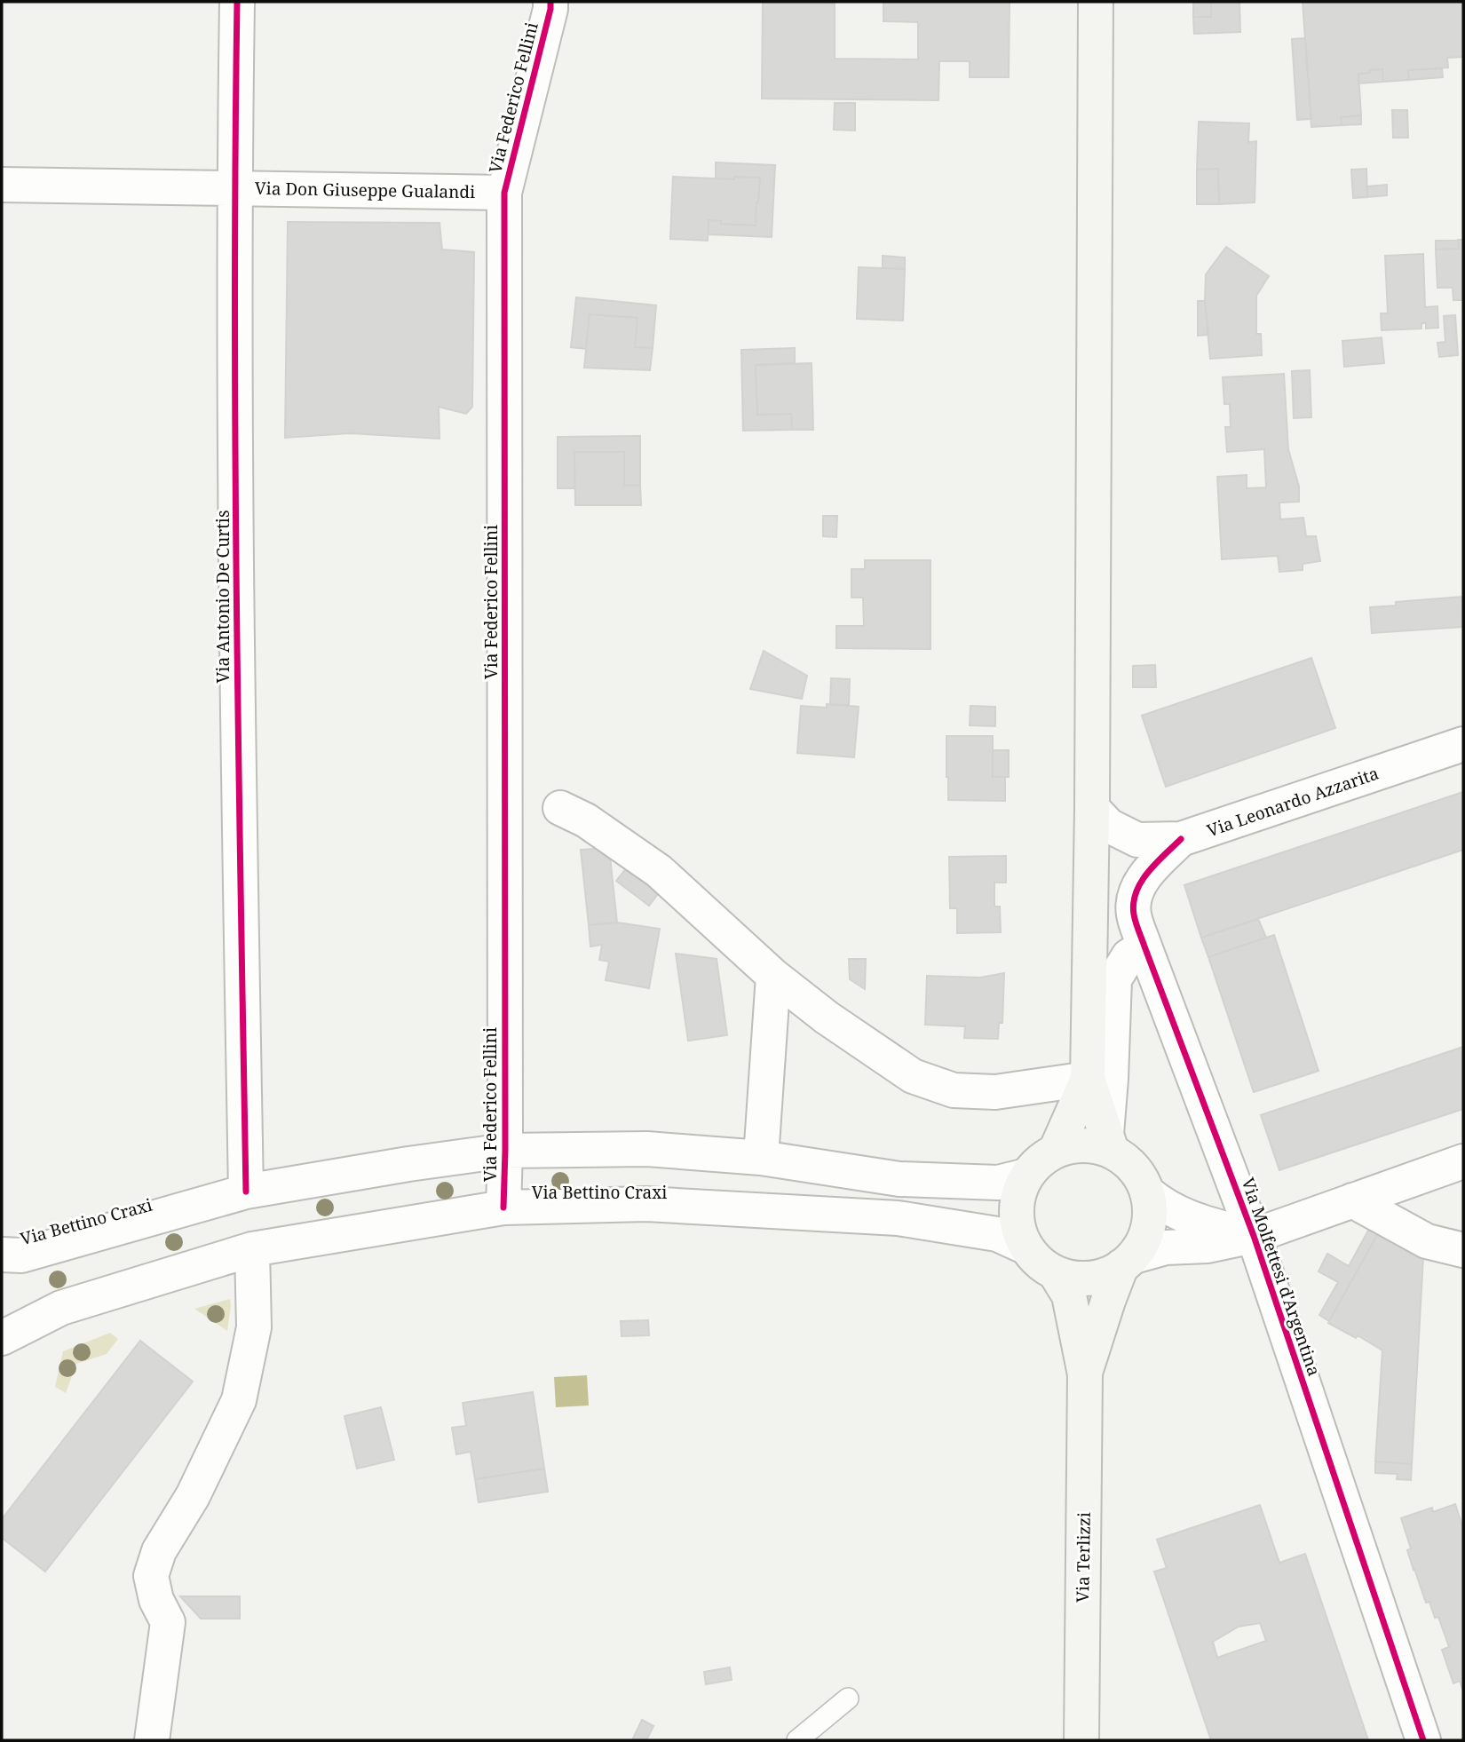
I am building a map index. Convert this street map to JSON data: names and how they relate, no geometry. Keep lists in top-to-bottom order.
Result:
{
  "streets": {
    "main road": ["Via Terlizzi"],
    "street": [
      "Via Federico Fellini",
      "Via Don Giuseppe Gualandi",
      "Via Antonio De Curtis",
      "Via Leonardo Azzarita",
      "Via Bettino Craxi",
      "Via Molfettesi d'Argentina"
    ]
  },
  "crossings": [
    ["Via Federico Fellini", "Via Don Giuseppe Gualandi"],
    ["Via Federico Fellini", "Via Bettino Craxi"],
    ["Via Don Giuseppe Gualandi", "Via Antonio De Curtis"],
    ["Via Antonio De Curtis", "Via Bettino Craxi"],
    ["Via Leonardo Azzarita", "Via Molfettesi d'Argentina"],
    ["Via Bettino Craxi", "Via Terlizzi"]
  ]
}
